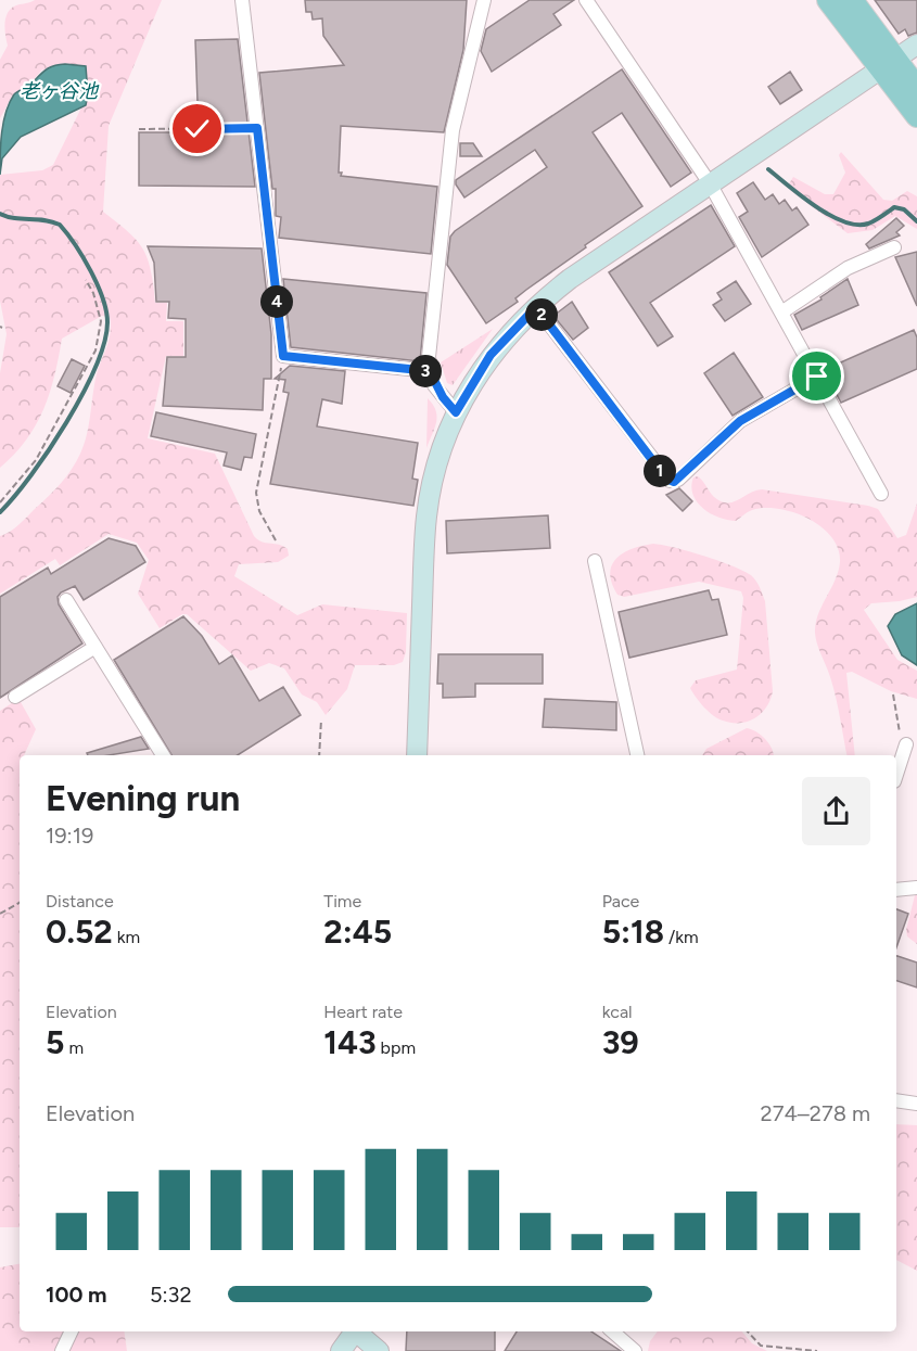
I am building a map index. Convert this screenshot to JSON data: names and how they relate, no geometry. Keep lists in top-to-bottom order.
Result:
{
  "water": ["老ヶ谷池"],
  "page": {
    "pins": [
      "4",
      "2",
      "3",
      "1"
    ],
    "heading": ["Evening run", "19:19"],
    "stats": [
      ["Distance", "0.52 km"],
      ["Time", "2:45"],
      ["Pace", "5:18 /km"],
      ["Elevation", "5 m"],
      ["Heart rate", "143 bpm"],
      ["kcal", "39"]
    ],
    "chart": ["Elevation", "274–278 m"],
    "list": [
      {
        "name": "100 m",
        "note": "5:32"
      }
    ]
  }
}
